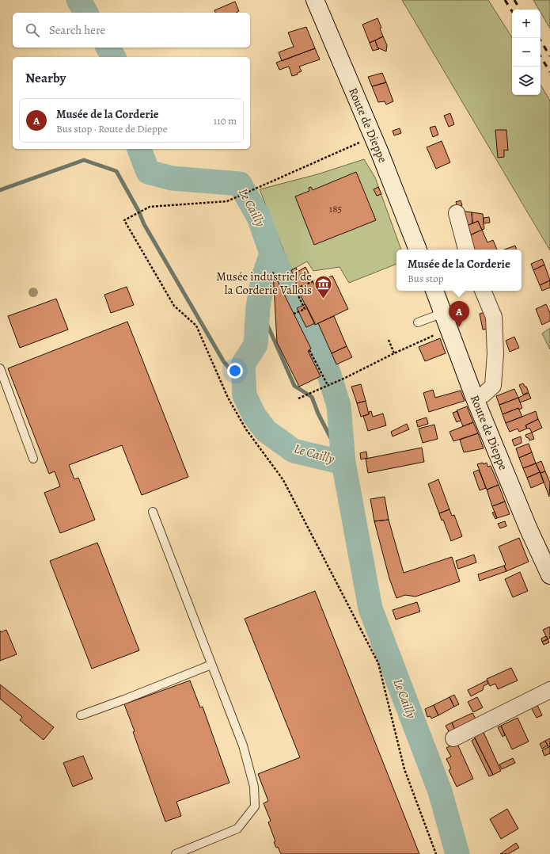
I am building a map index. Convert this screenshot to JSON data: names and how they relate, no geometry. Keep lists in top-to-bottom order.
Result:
{
  "streets": {
    "main road": ["Route de Dieppe"]
  },
  "water": ["Le Cailly"],
  "places": {
    "museum": ["Musée industriel de la Corderie Vallois"]
  },
  "house_numbers": ["185"],
  "page": {
    "map_buttons": ["+", "−"],
    "search": "Search here",
    "heading": "Nearby",
    "list": [
      {
        "mark": "A",
        "name": "Musée de la Corderie",
        "note": "Bus stop · Route de Dieppe",
        "value": "110 m"
      }
    ],
    "popup": ["Musée de la Corderie", "Bus stop"],
    "pins": "A"
  }
}
